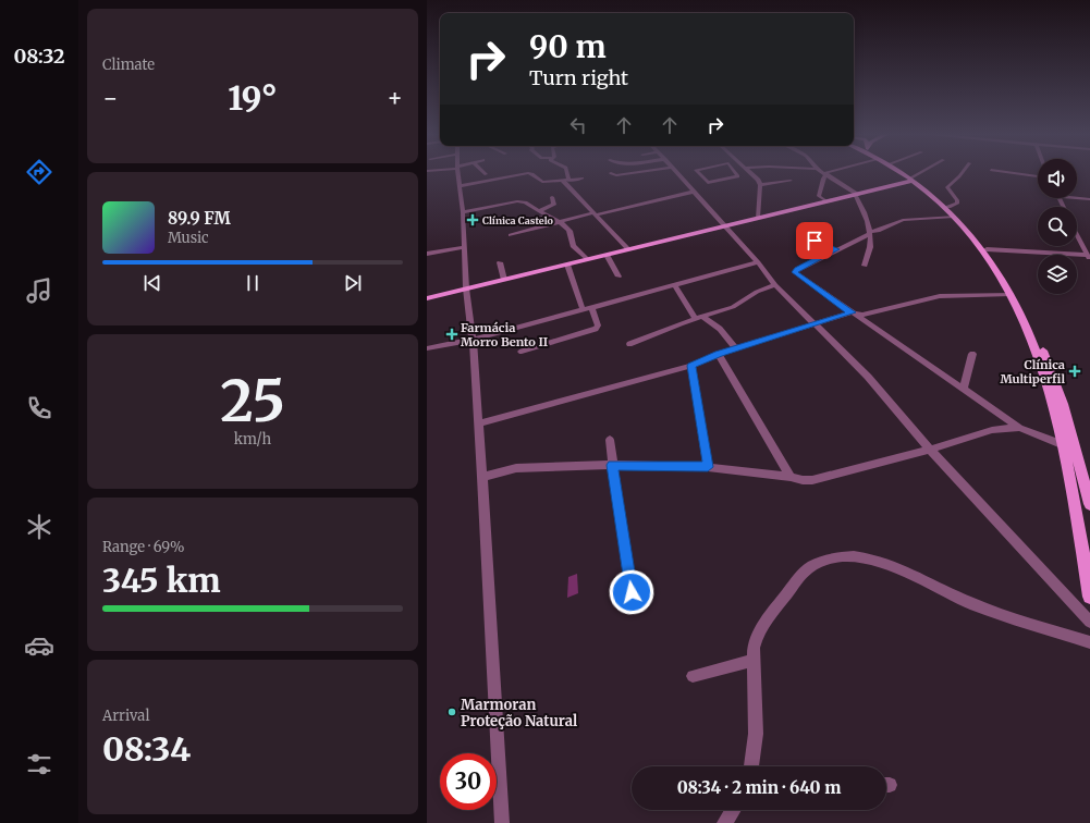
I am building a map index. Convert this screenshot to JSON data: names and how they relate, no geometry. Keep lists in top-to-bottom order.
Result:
{
  "places": {
    "health": ["Clínica Castelo", "Farmácia Morro Bento II", "Clínica Multiperfil"],
    "other": ["Marmoran Proteção Natural"]
  },
  "page": {
    "tabs": "08:32",
    "tile": [
      "Climate",
      ["25", "km/h"],
      ["Range · 69%", "345 km"],
      ["Arrival", "08:34"]
    ],
    "turn": ["90 m", "Turn right"],
    "heat": ["−", "19°", "+"],
    "song": ["89.9 FM", "Music"],
    "limit": "30",
    "trip": "08:34 · 2 min · 640 m"
  }
}
